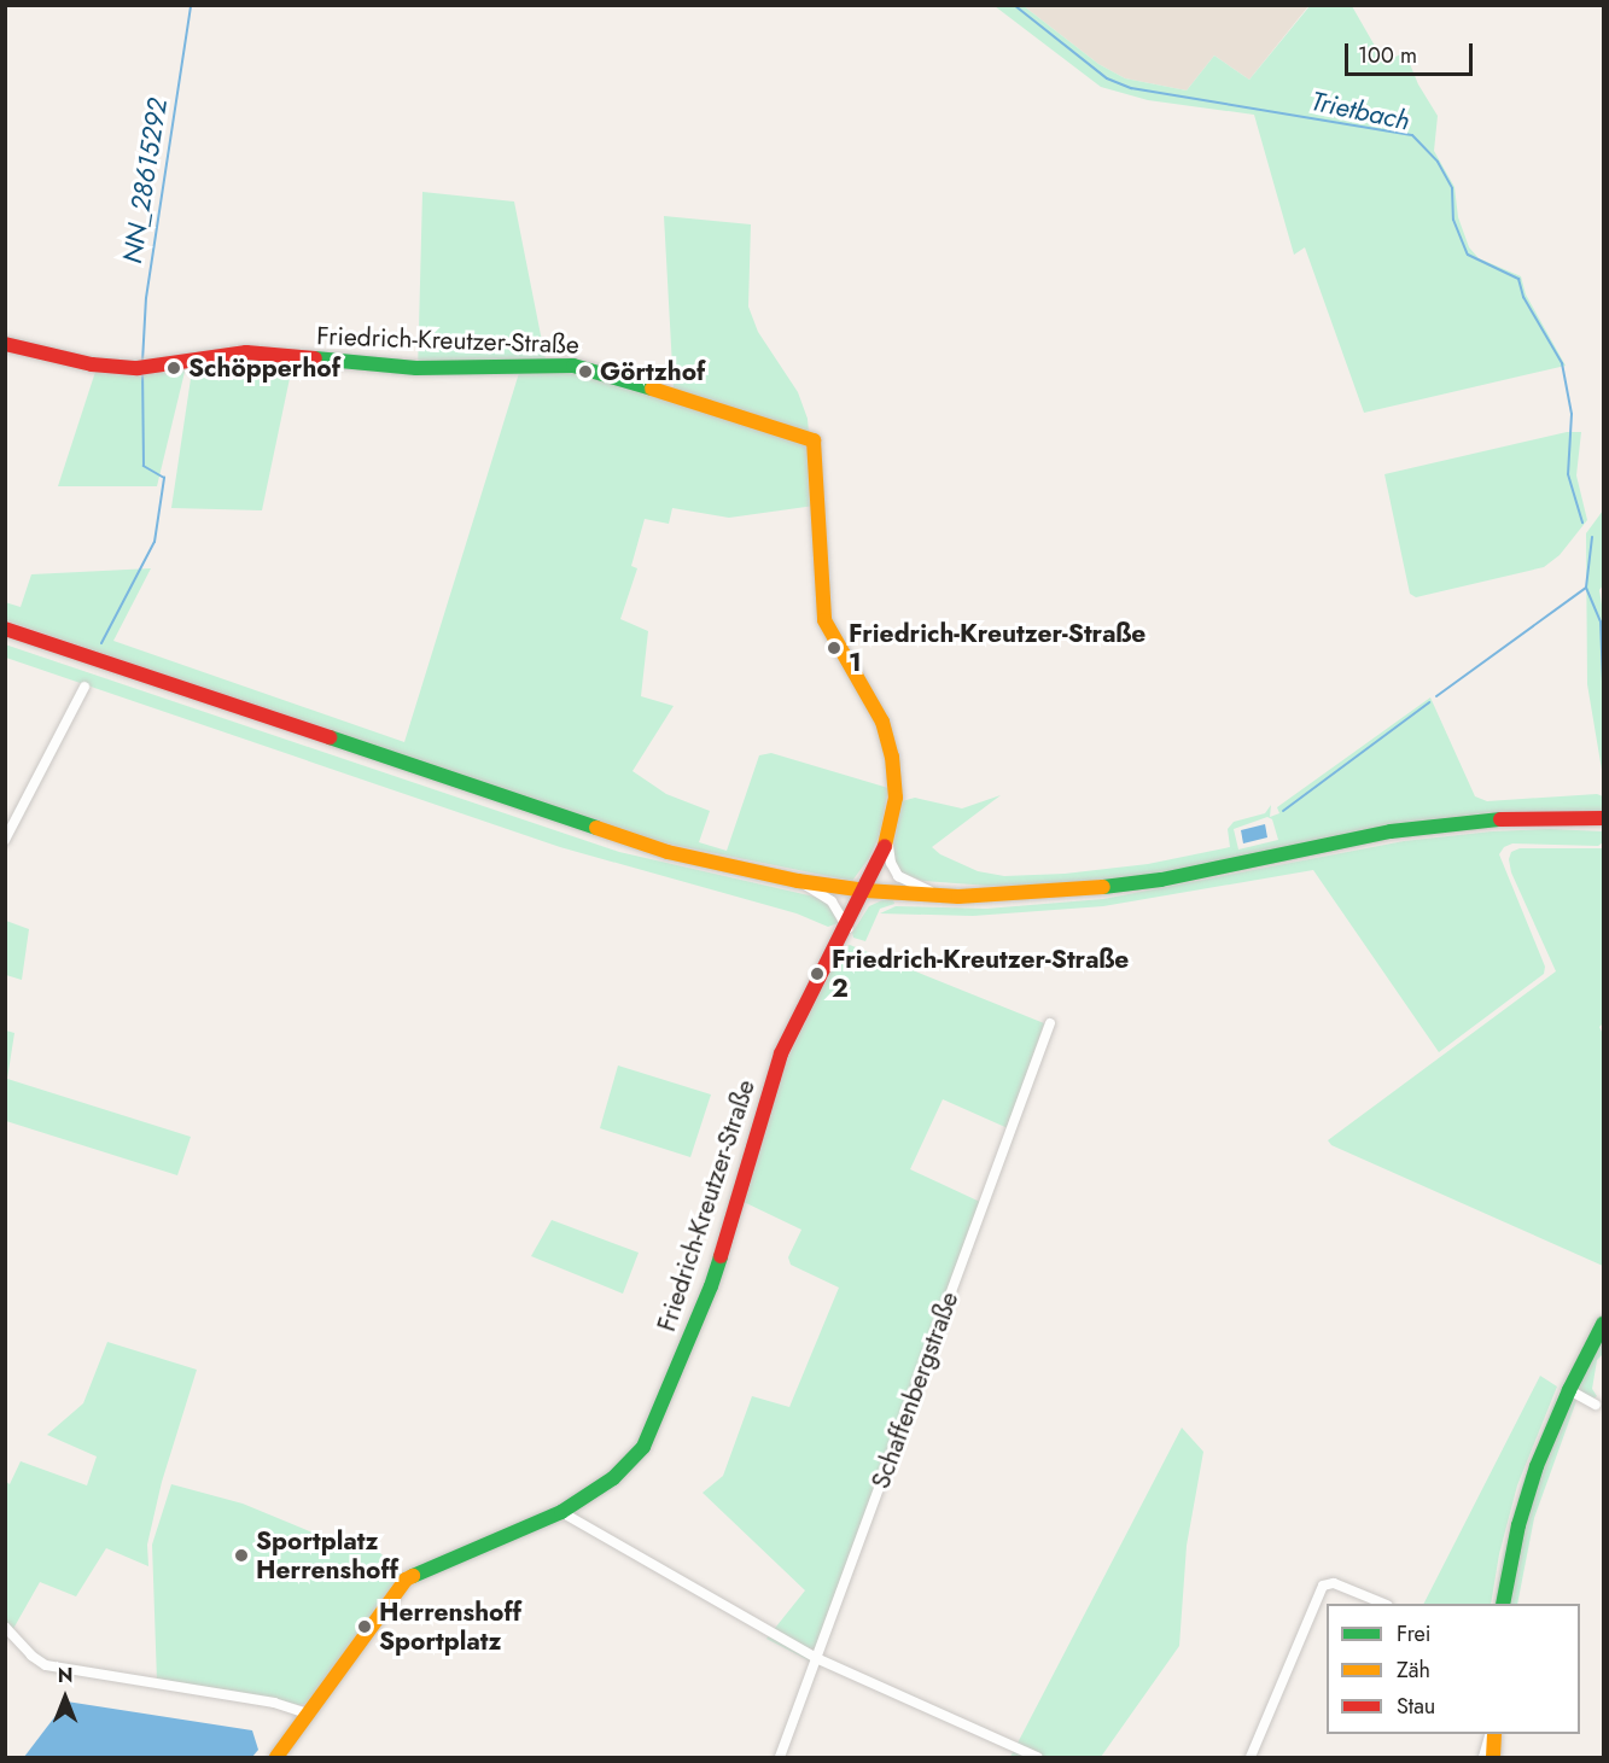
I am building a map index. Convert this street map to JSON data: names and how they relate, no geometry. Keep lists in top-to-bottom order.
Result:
{
  "streets": {
    "street": ["Friedrich-Kreutzer-Straße", "Schaffenbergstraße"]
  },
  "water": ["Trietbach", "NN_28615292"],
  "places": [
    "Schöpperhof",
    "Görtzhof",
    "Friedrich-Kreutzer-Straße 1",
    "Friedrich-Kreutzer-Straße 2",
    "Sportplatz Herrenshoff",
    "Herrenshoff Sportplatz"
  ],
  "legend": ["Frei", "Zäh", "Stau"],
  "scale_bar": "100 m",
  "north": "top"
}
